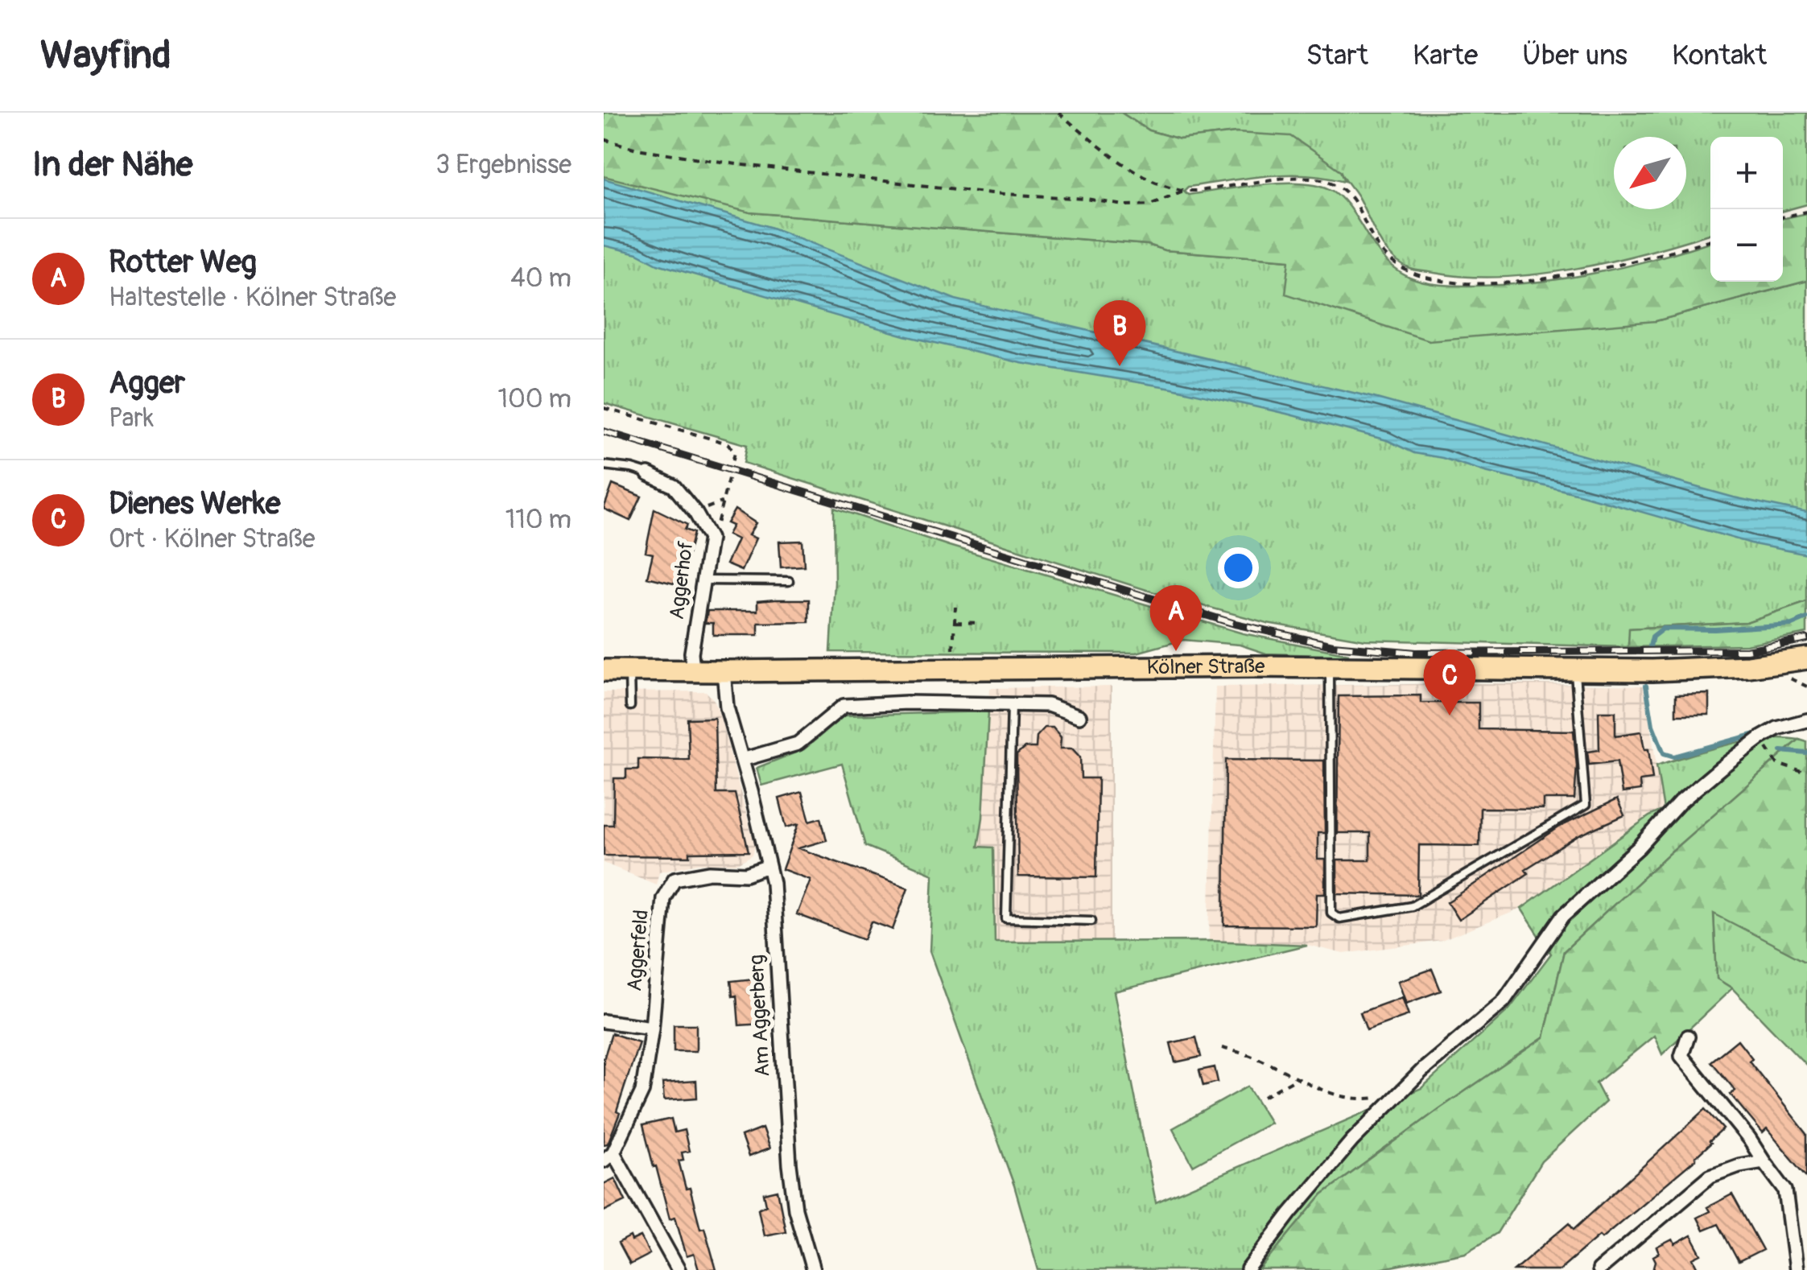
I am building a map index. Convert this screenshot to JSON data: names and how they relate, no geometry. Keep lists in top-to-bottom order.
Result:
{
  "streets": {
    "main road": ["Kölner Straße"],
    "street": ["Aggerhof", "Aggerfeld", "Am Aggerberg"]
  },
  "crossings": [
    ["Aggerhof", "Kölner Straße"],
    ["Kölner Straße", "Am Aggerberg"],
    ["Aggerfeld", "Am Aggerberg"]
  ],
  "north": "bottom left",
  "page": {
    "header": "Wayfind",
    "nav": [
      "Start",
      "Karte",
      "Über uns",
      "Kontakt"
    ],
    "heading": ["In der Nähe", "3 Ergebnisse"],
    "map_buttons": ["+", "−"],
    "list": [
      {
        "mark": "A",
        "name": "Rotter Weg",
        "note": "Haltestelle · Kölner Straße",
        "value": "40 m"
      },
      {
        "mark": "B",
        "name": "Agger",
        "note": "Park",
        "value": "100 m"
      },
      {
        "mark": "C",
        "name": "Dienes Werke",
        "note": "Ort · Kölner Straße",
        "value": "110 m"
      }
    ],
    "pins": ["B", "A", "C"]
  }
}
